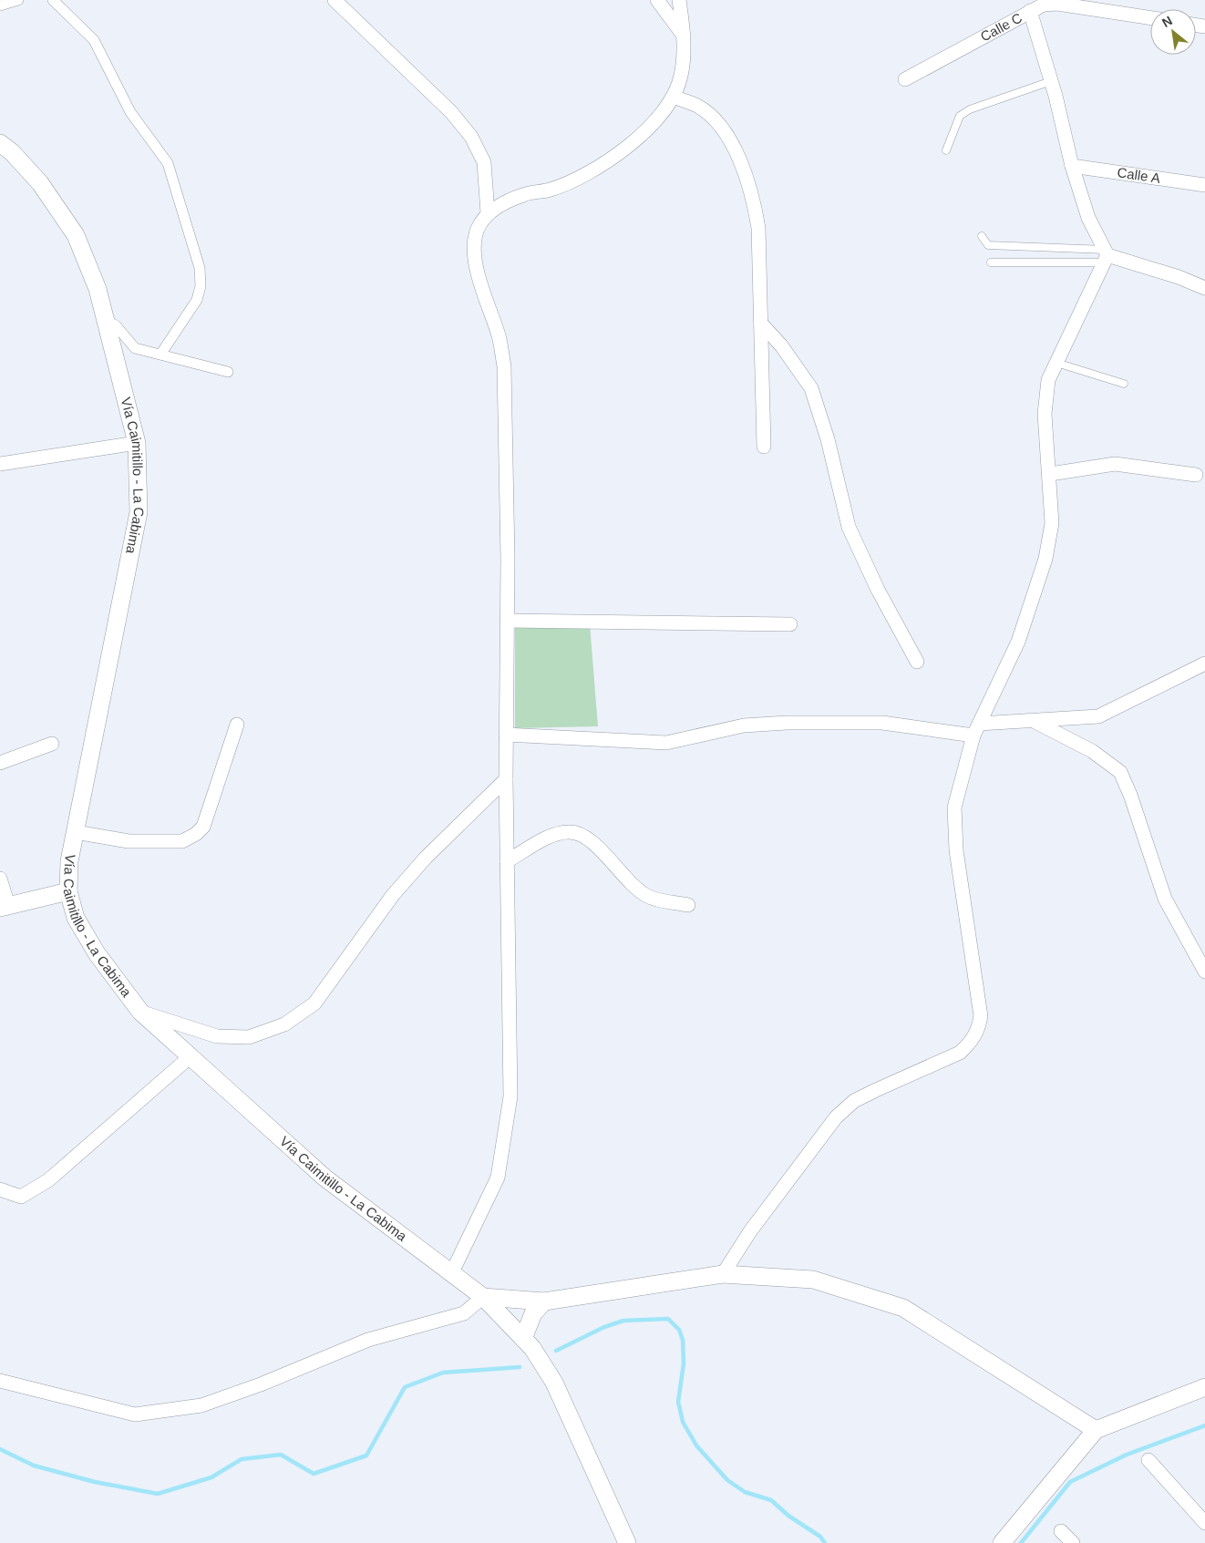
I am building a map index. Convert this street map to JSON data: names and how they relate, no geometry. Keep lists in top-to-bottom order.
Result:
{
  "streets": {
    "street": ["Calle C", "Calle A", "Vía Caimitillo - La Cabima"]
  },
  "north": "top left"
}
